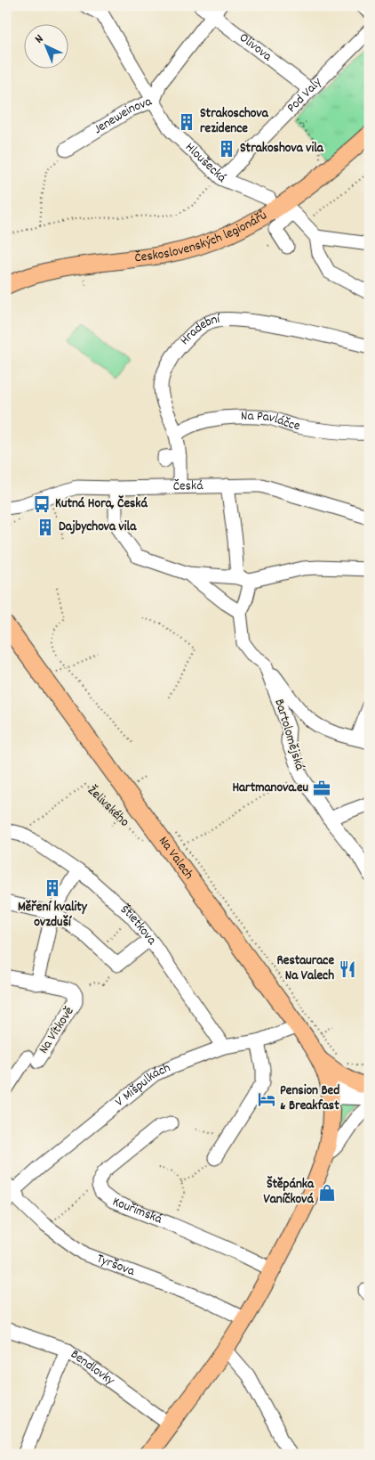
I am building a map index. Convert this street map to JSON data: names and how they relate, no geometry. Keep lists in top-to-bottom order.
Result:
{
  "streets": {
    "main road": ["Československých legionářů", "Na Valech"],
    "street": [
      "Olivova",
      "Pod Valy",
      "Jeneweinova",
      "Hloušecká",
      "Hradební",
      "Na Pavláčce",
      "Česká",
      "Bartolomějská",
      "Štietkova",
      "Na Vítkově",
      "V Mišpulkách",
      "Kouřimská",
      "Tyršova",
      "Bendlovky"
    ],
    "path": ["Želivského"]
  },
  "crossings": [
    ["Olivova", "Pod Valy"],
    ["Olivova", "Jeneweinova"],
    ["Pod Valy", "Hloušecká"],
    ["Jeneweinova", "Hloušecká"],
    ["Hloušecká", "Československých legionářů"],
    ["Hradební", "Na Pavláčce"],
    ["Hradební", "Česká"],
    ["Bartolomějská", "Na Valech"],
    ["Želivského", "Štietkova"],
    ["Na Valech", "V Mišpulkách"],
    ["Štietkova", "V Mišpulkách"],
    ["V Mišpulkách", "Tyršova"]
  ],
  "places": {
    "building": [
      "Strakoschova rezidence",
      "Strakoshova vila",
      "Dajbychova vila",
      "Měření kvality ovzduší"
    ],
    "bus stop": ["Kutná Hora, Česká"],
    "office": ["Hartmanova.eu"],
    "restaurant": ["Restaurace Na Valech"],
    "hotel": ["Pension Bed & Breakfast"],
    "shop": ["Štěpánka Vaníčková"]
  },
  "north": "top left"
}
